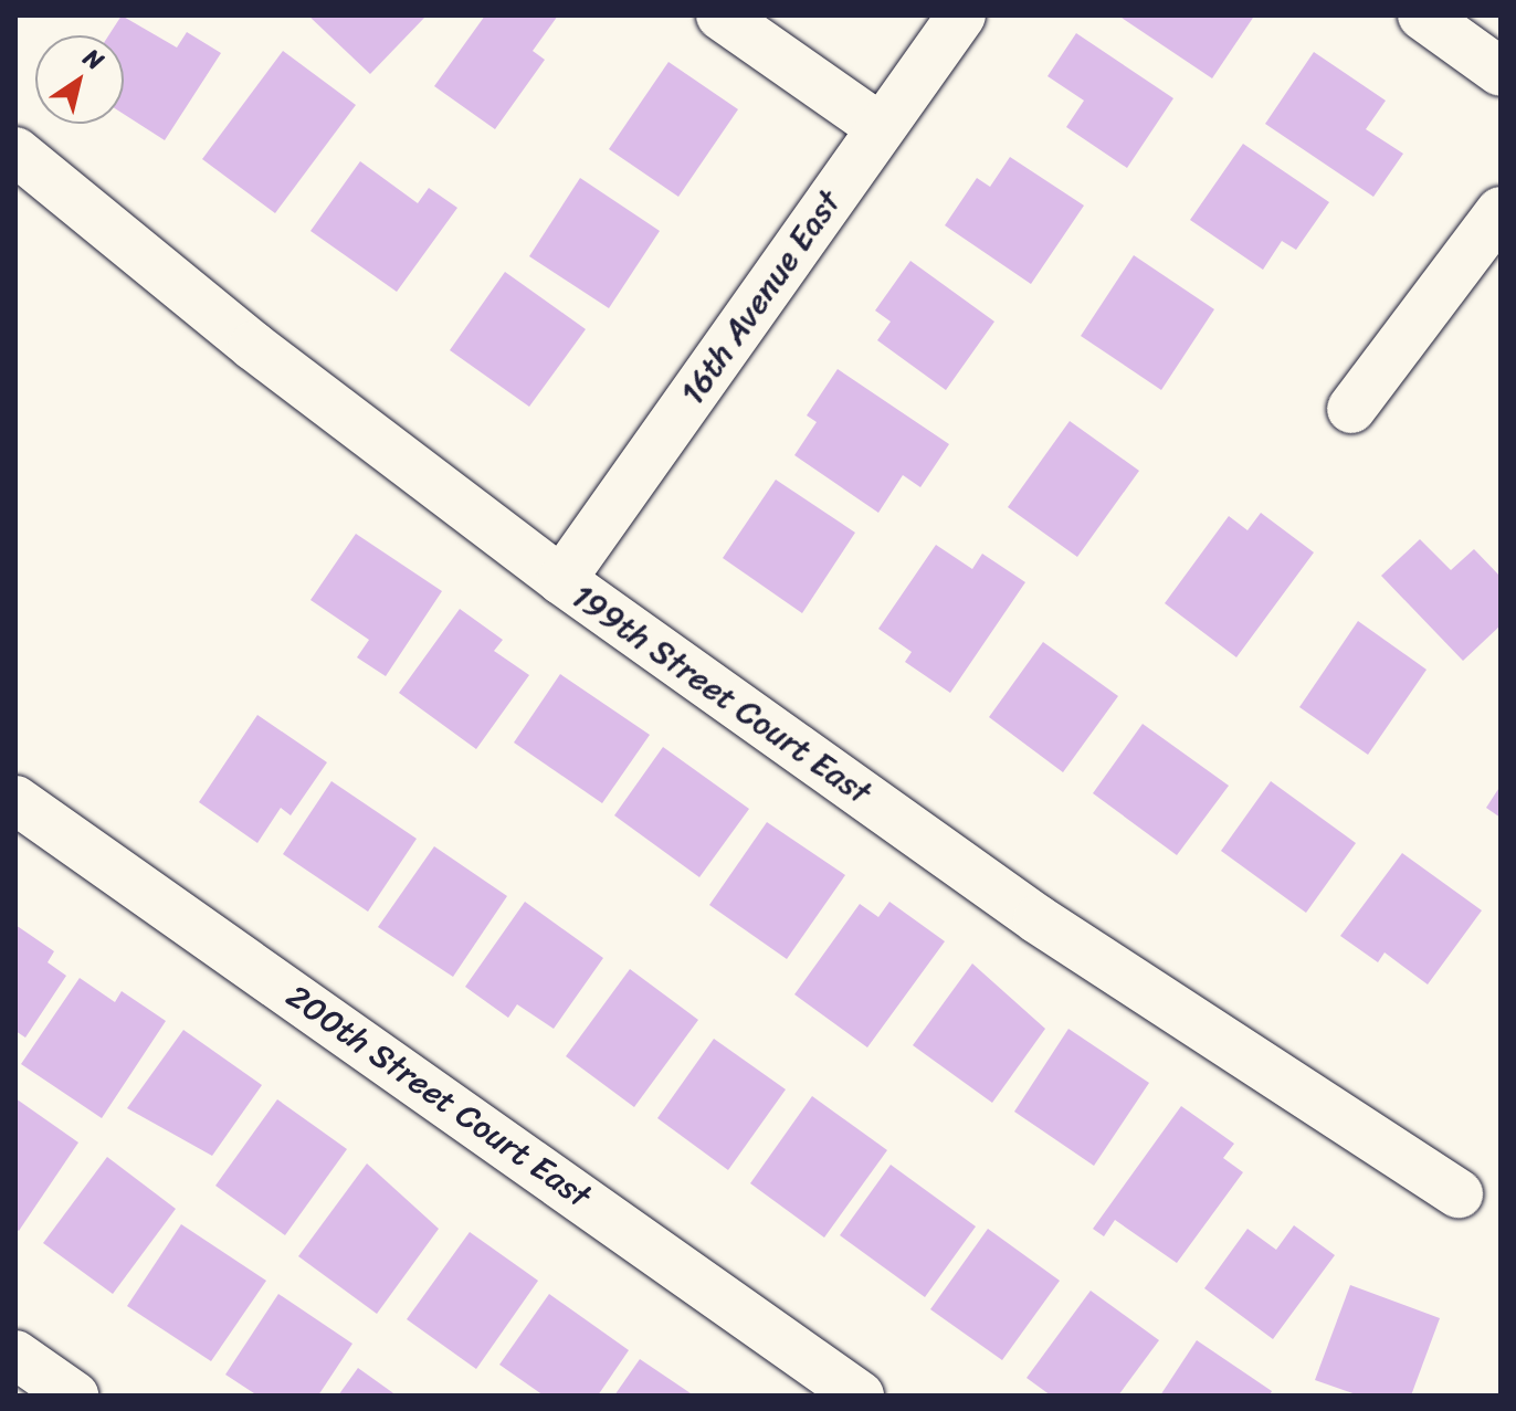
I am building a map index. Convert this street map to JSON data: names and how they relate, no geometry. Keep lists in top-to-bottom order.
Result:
{
  "streets": {
    "street": ["16th Avenue East", "199th Street Court East", "200th Street Court East"]
  },
  "crossings": [
    ["16th Avenue East", "199th Street Court East"]
  ],
  "north": "top right"
}
